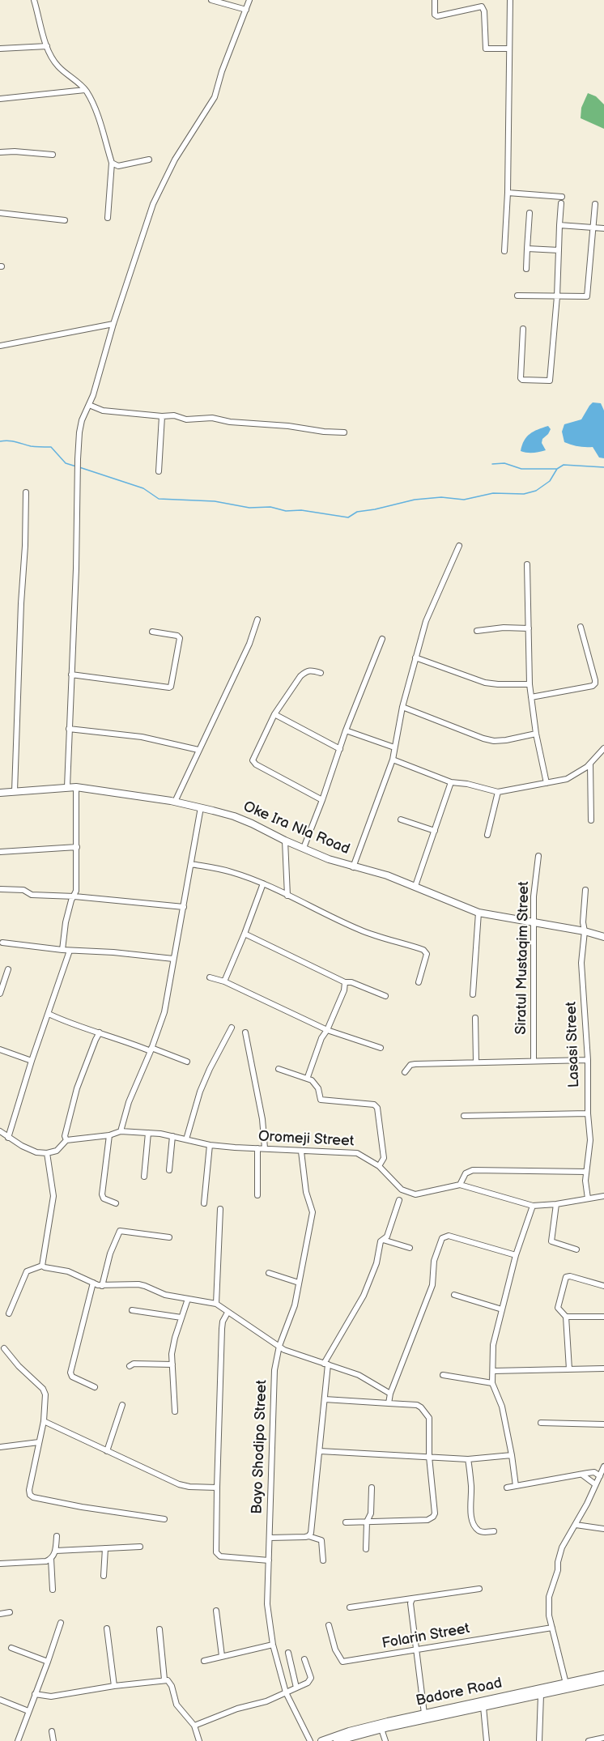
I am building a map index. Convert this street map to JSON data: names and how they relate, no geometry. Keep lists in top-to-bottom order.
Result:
{
  "streets": {
    "street": [
      "Oke Ira Nla Road",
      "Siratul Mustaqim Street",
      "Lasasi Street",
      "Oromeji Street",
      "Bayo Shodipo Street",
      "Folarin Street",
      "Badore Road"
    ]
  },
  "crossings": [
    ["Oke Ira Nla Road", "Siratul Mustaqim Street"],
    ["Oke Ira Nla Road", "Lasasi Street"],
    ["Lasasi Street", "Oromeji Street"],
    ["Oromeji Street", "Bayo Shodipo Street"]
  ]
}
